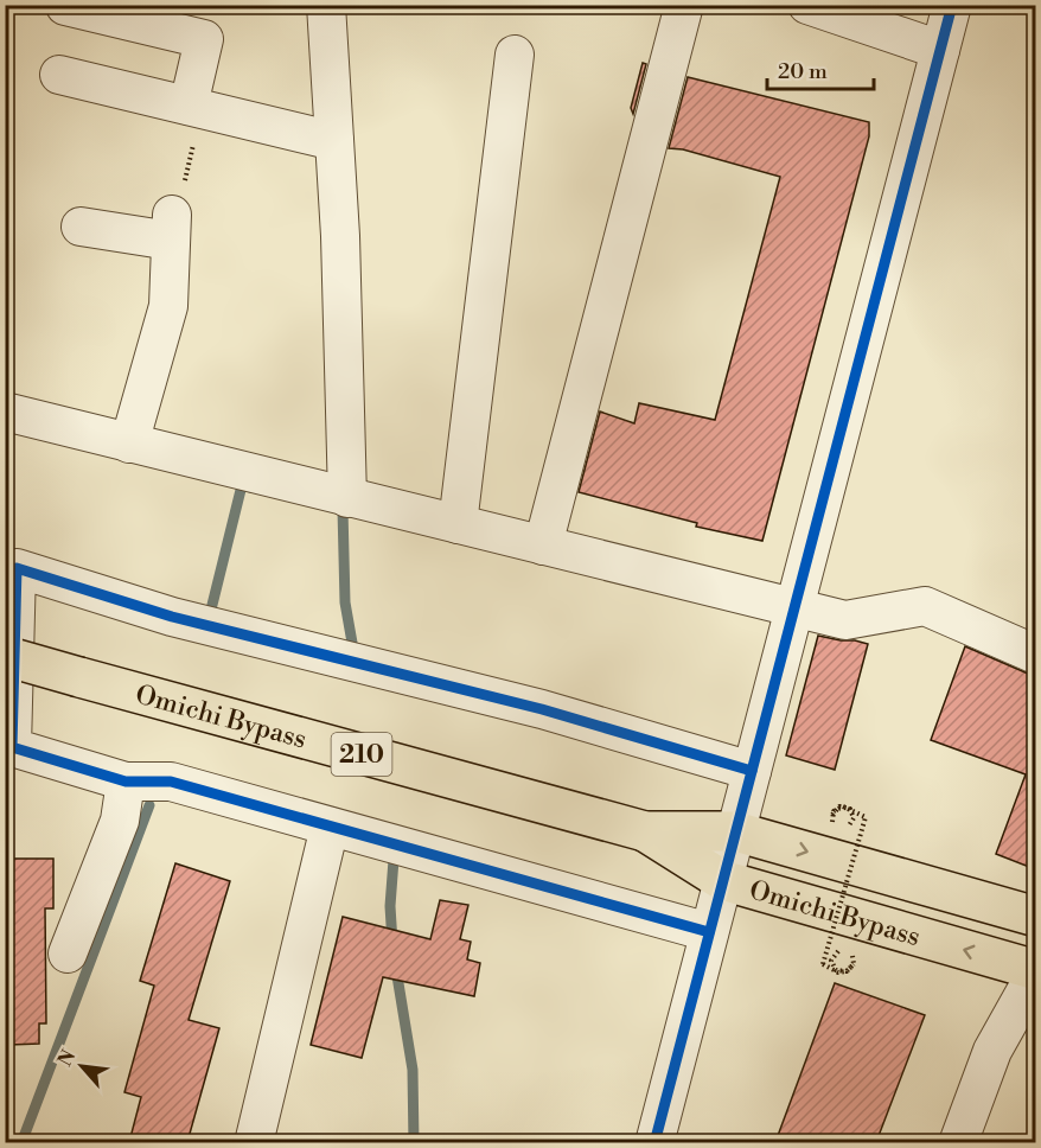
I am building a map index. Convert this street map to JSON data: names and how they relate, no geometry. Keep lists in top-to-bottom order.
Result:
{
  "streets": {
    "highway": ["Omichi Bypass", "210"]
  },
  "scale_bar": "20 m",
  "north": "top left"
}
